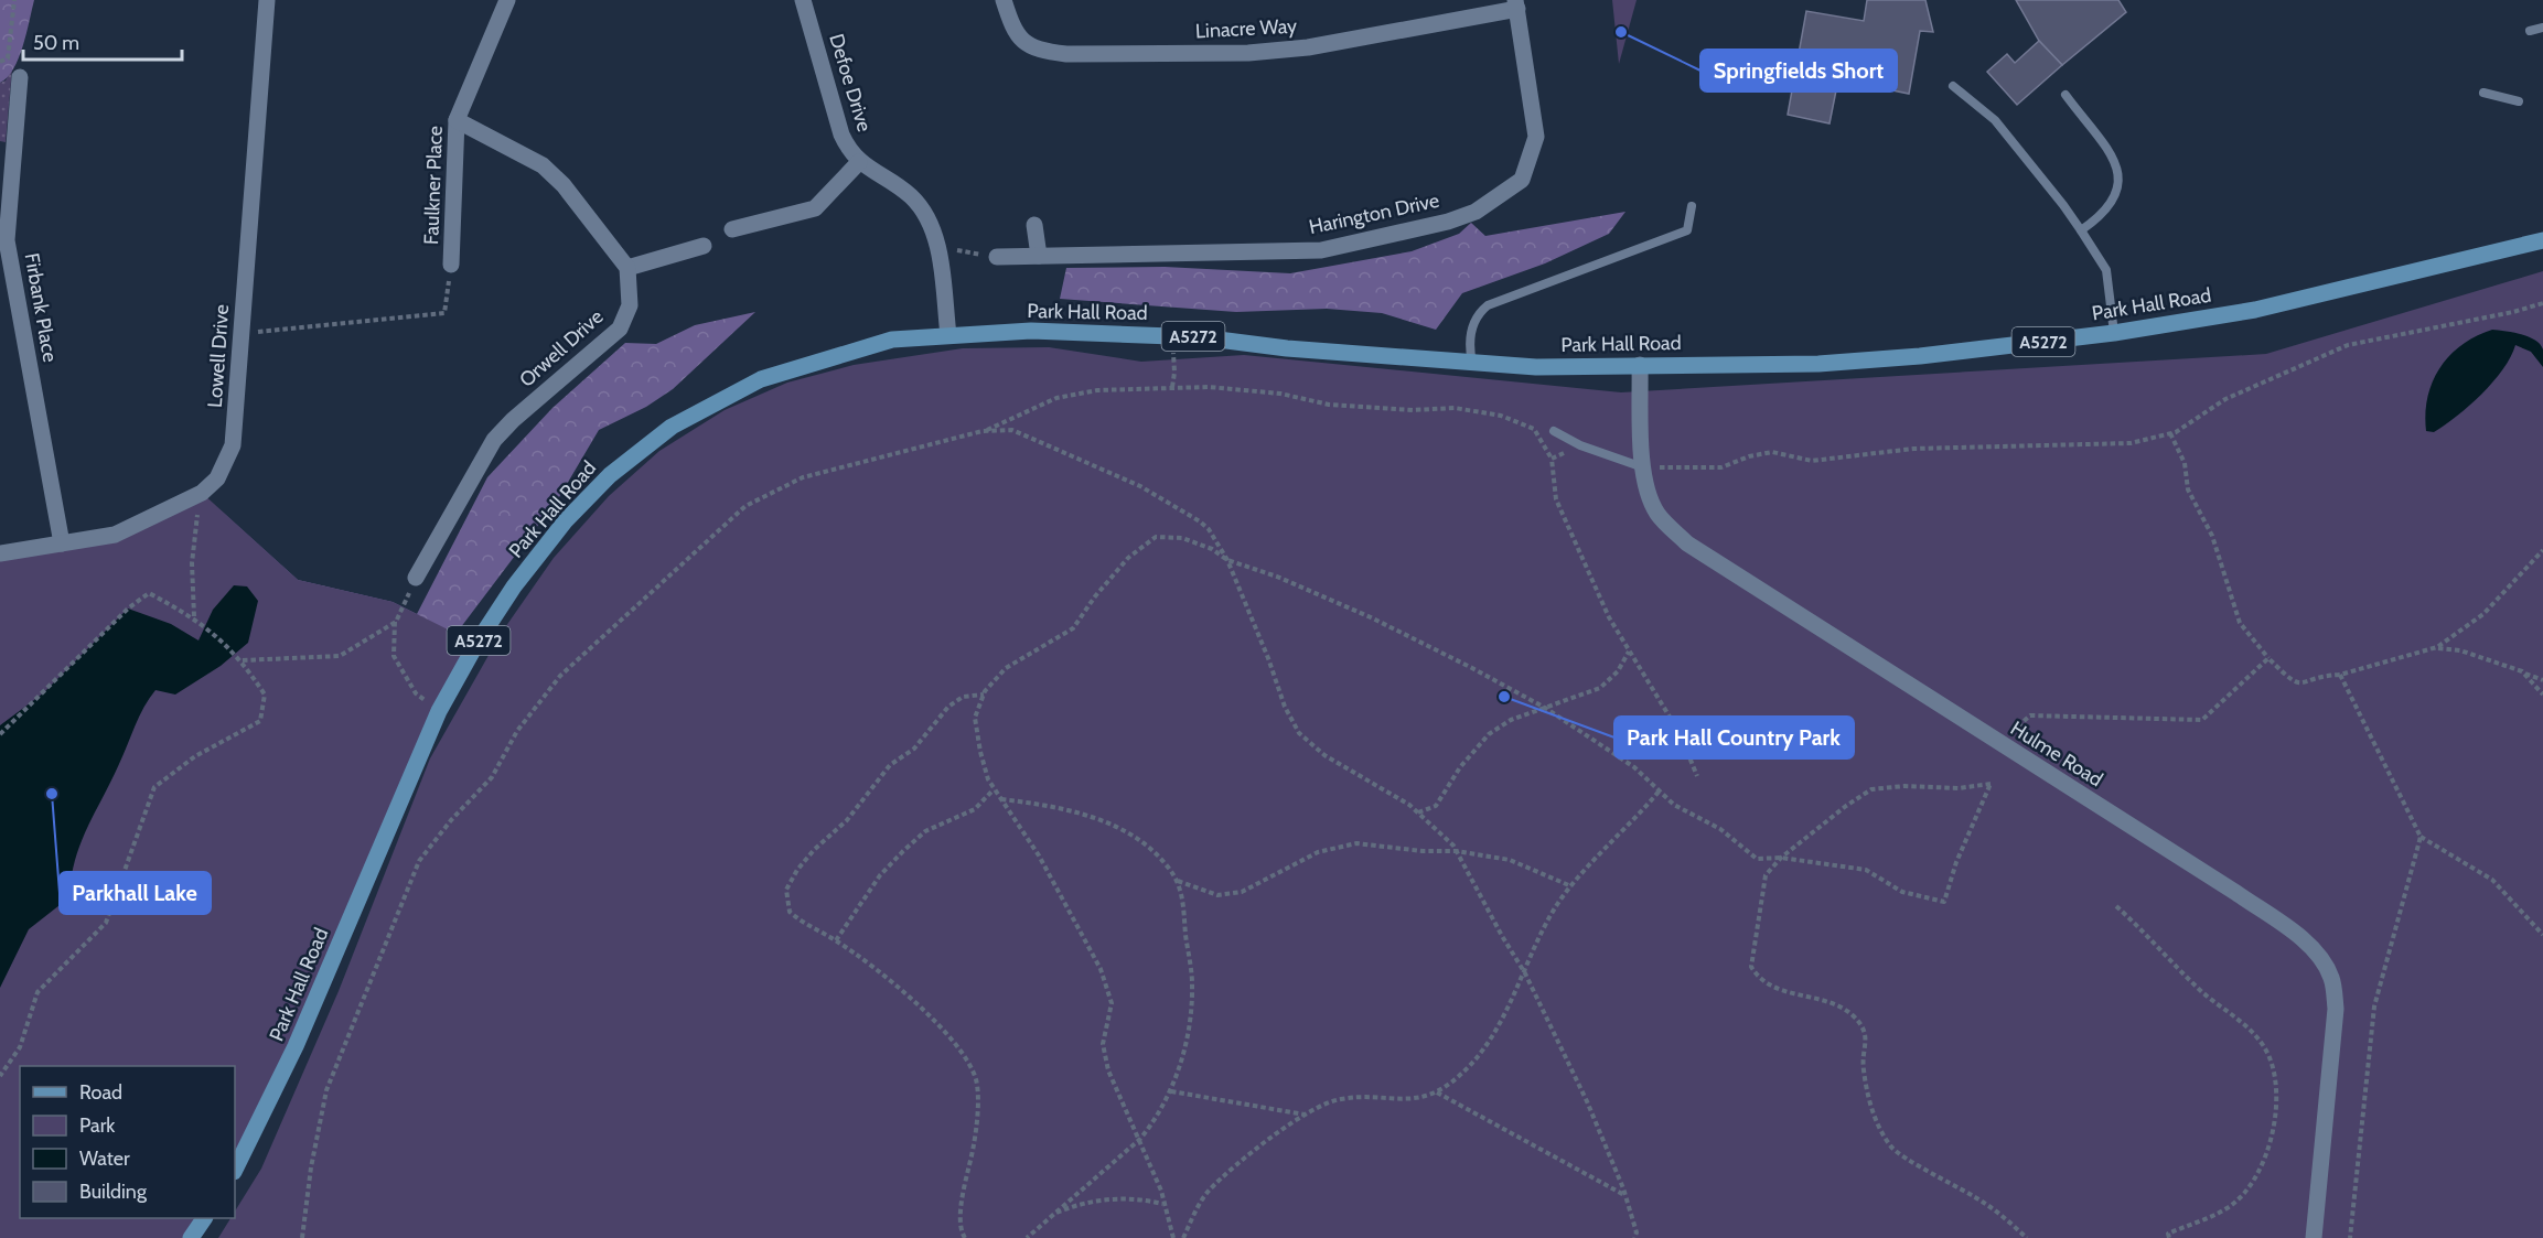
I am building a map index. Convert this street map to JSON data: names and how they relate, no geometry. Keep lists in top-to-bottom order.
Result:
{
  "streets": {
    "main road": ["Park Hall Road", "A5272"],
    "street": [
      "Linacre Way",
      "Defoe Drive",
      "Faulkner Place",
      "Harington Drive",
      "Firbank Place",
      "Orwell Drive",
      "Lowell Drive",
      "Hulme Road"
    ]
  },
  "crossings": [
    ["Linacre Way", "Harington Drive"],
    ["Defoe Drive", "Park Hall Road"],
    ["Park Hall Road", "Hulme Road"],
    ["Firbank Place", "Lowell Drive"]
  ],
  "places": ["Springfields Short", "Park Hall Country Park", "Parkhall Lake"],
  "legend": [
    "Road",
    "Park",
    "Water",
    "Building"
  ],
  "scale_bar": "50 m"
}
